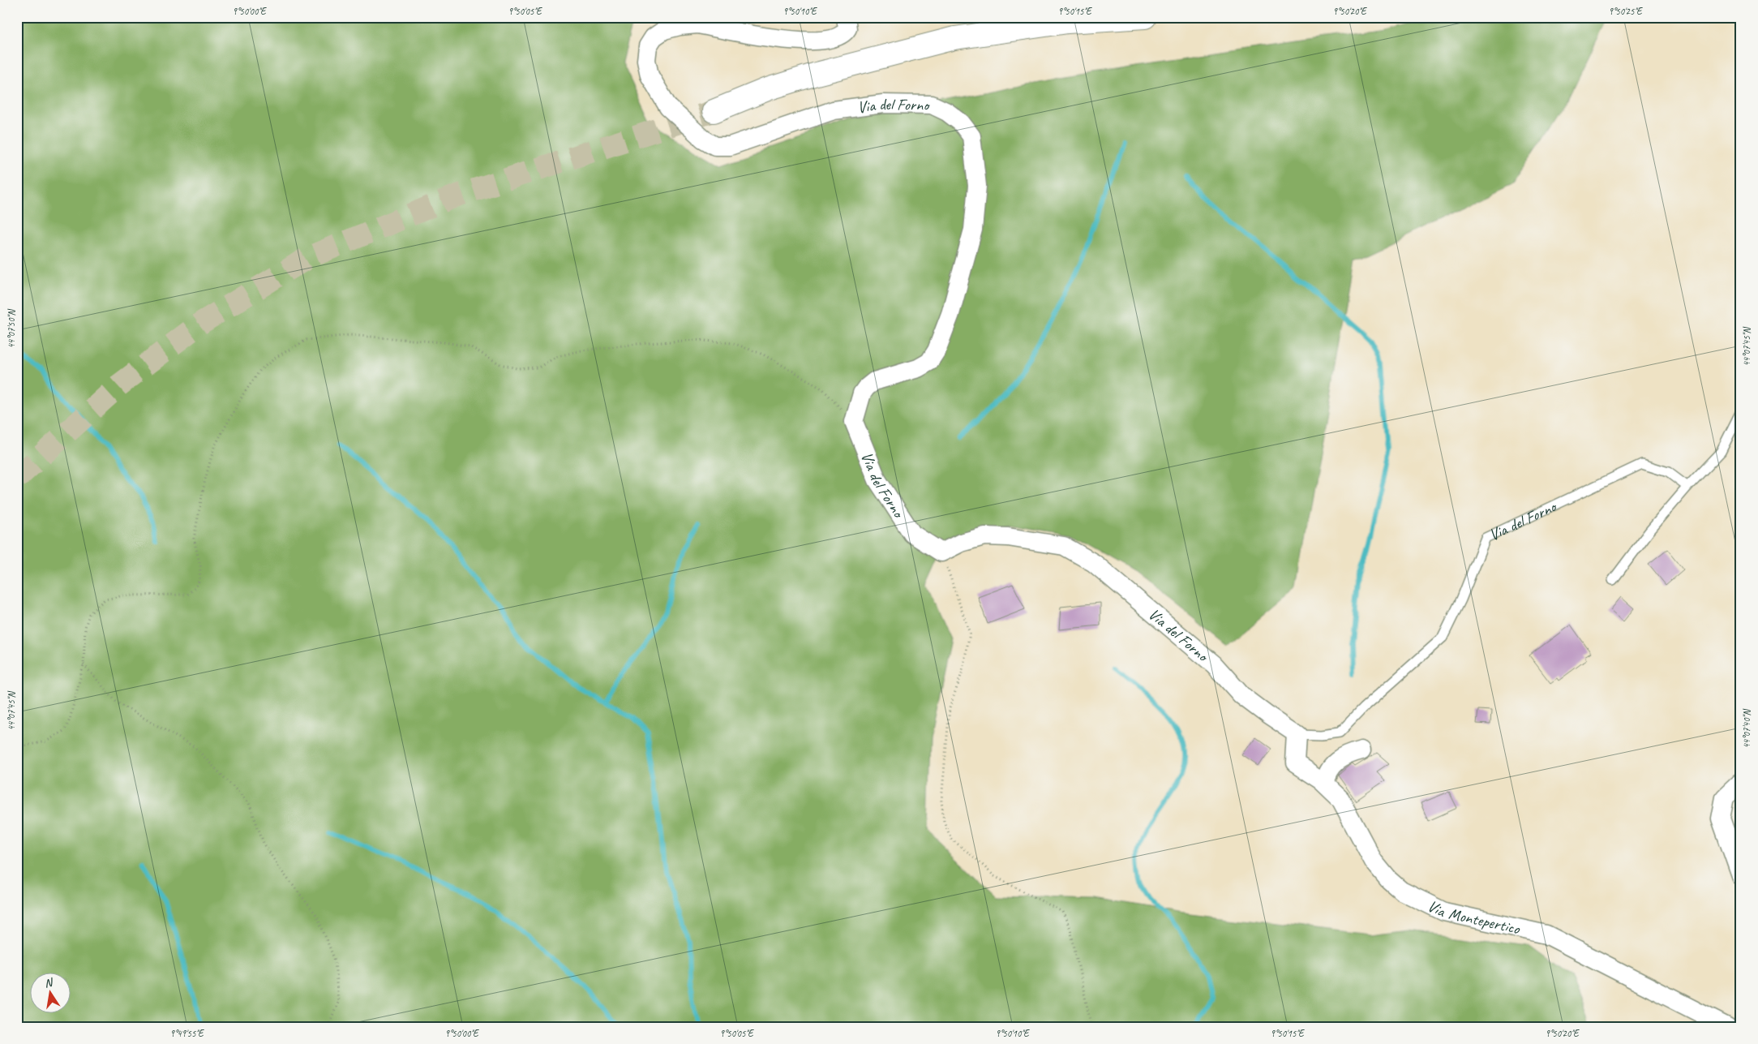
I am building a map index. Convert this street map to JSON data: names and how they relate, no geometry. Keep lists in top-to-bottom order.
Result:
{
  "streets": {
    "street": ["Via del Forno", "Via Montepertico"]
  },
  "crossings": [
    ["Via del Forno", "Via Montepertico"]
  ],
  "north": "top",
  "coordinates": [
    "9°50'00\"E",
    "9°50'05\"E",
    "9°50'10\"E",
    "9°50'15\"E",
    "9°50'20\"E",
    "9°50'25\"E",
    "44°07'50\"N",
    "44°07'45\"N",
    "44°07'40\"N",
    "9°49'55\"E"
  ]
}
